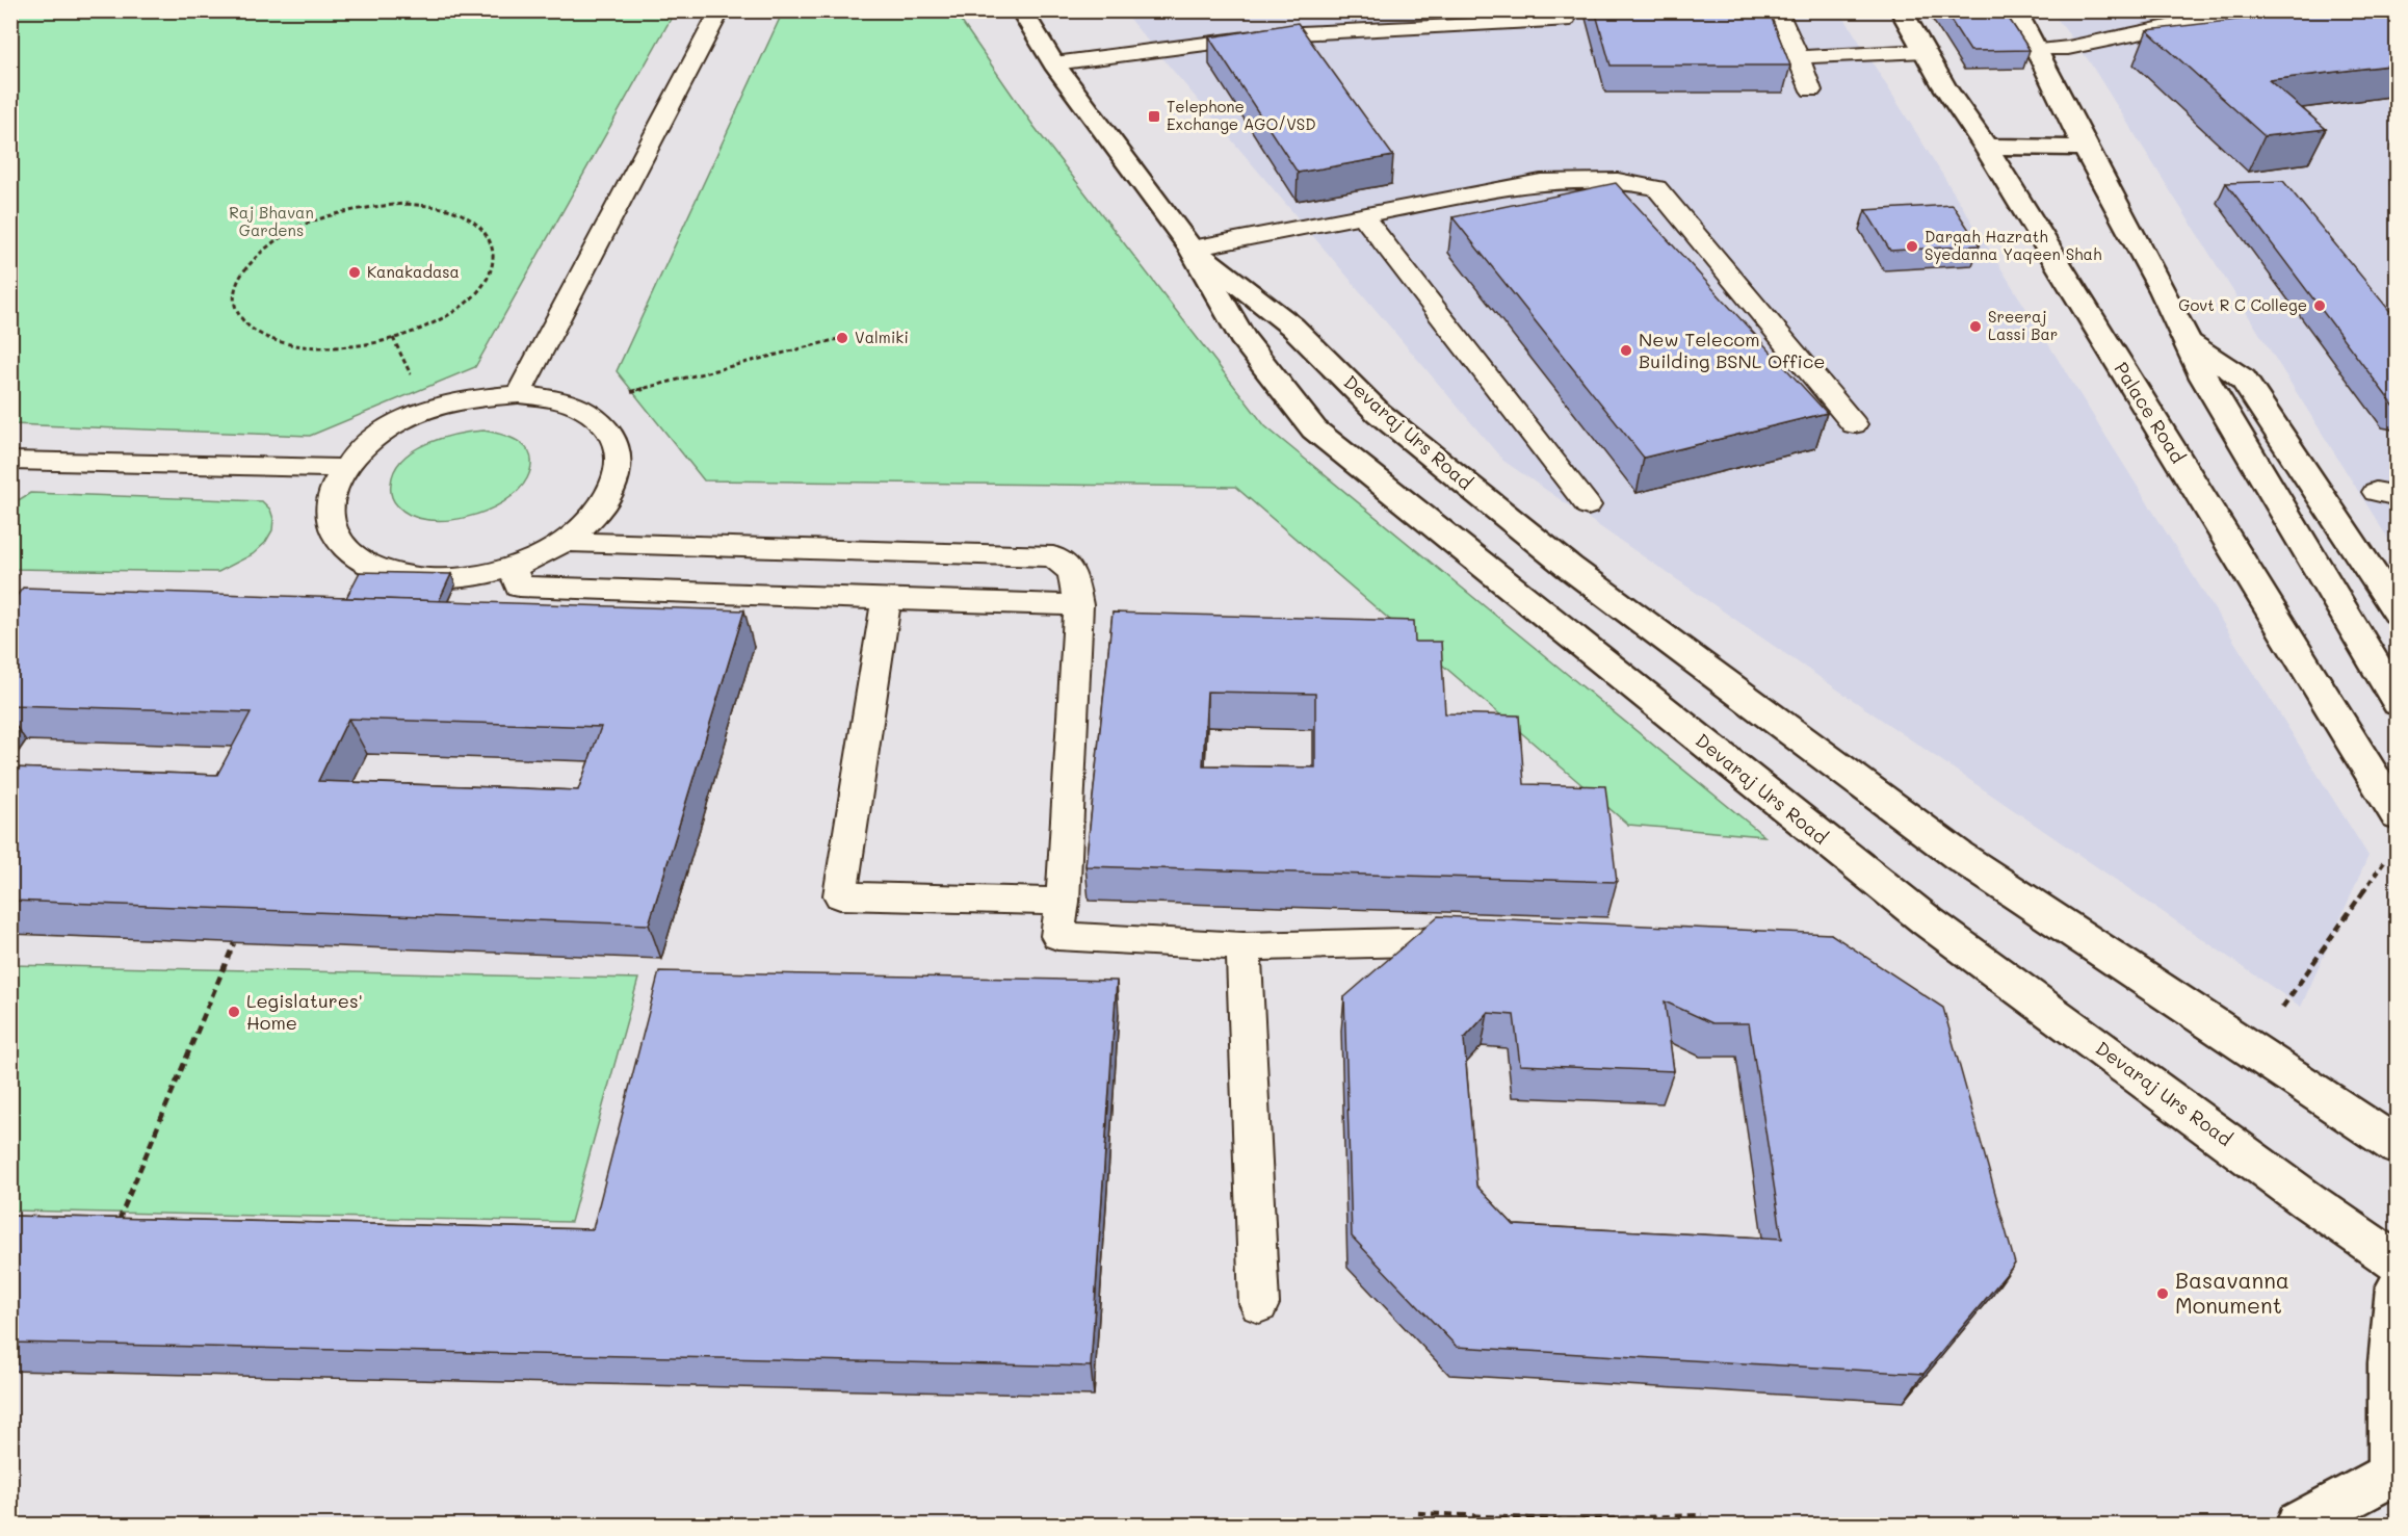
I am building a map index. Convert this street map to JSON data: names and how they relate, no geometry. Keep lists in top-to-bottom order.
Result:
{
  "streets": {
    "street": ["Palace Road", "Devaraj Urs Road"]
  },
  "parks": ["Raj Bhavan Gardens"],
  "places": {
    "transit": ["Telephone Exchange AGO/VSD"],
    "other": [
      "Dargah Hazrath Syedanna Yaqeen Shah",
      "Kanakadasa",
      "Govt R C College",
      "Sreeraj Lassi Bar",
      "Valmiki",
      "New Telecom Building BSNL Office",
      "Legislatures' Home",
      "Basavanna Monument"
    ]
  }
}
